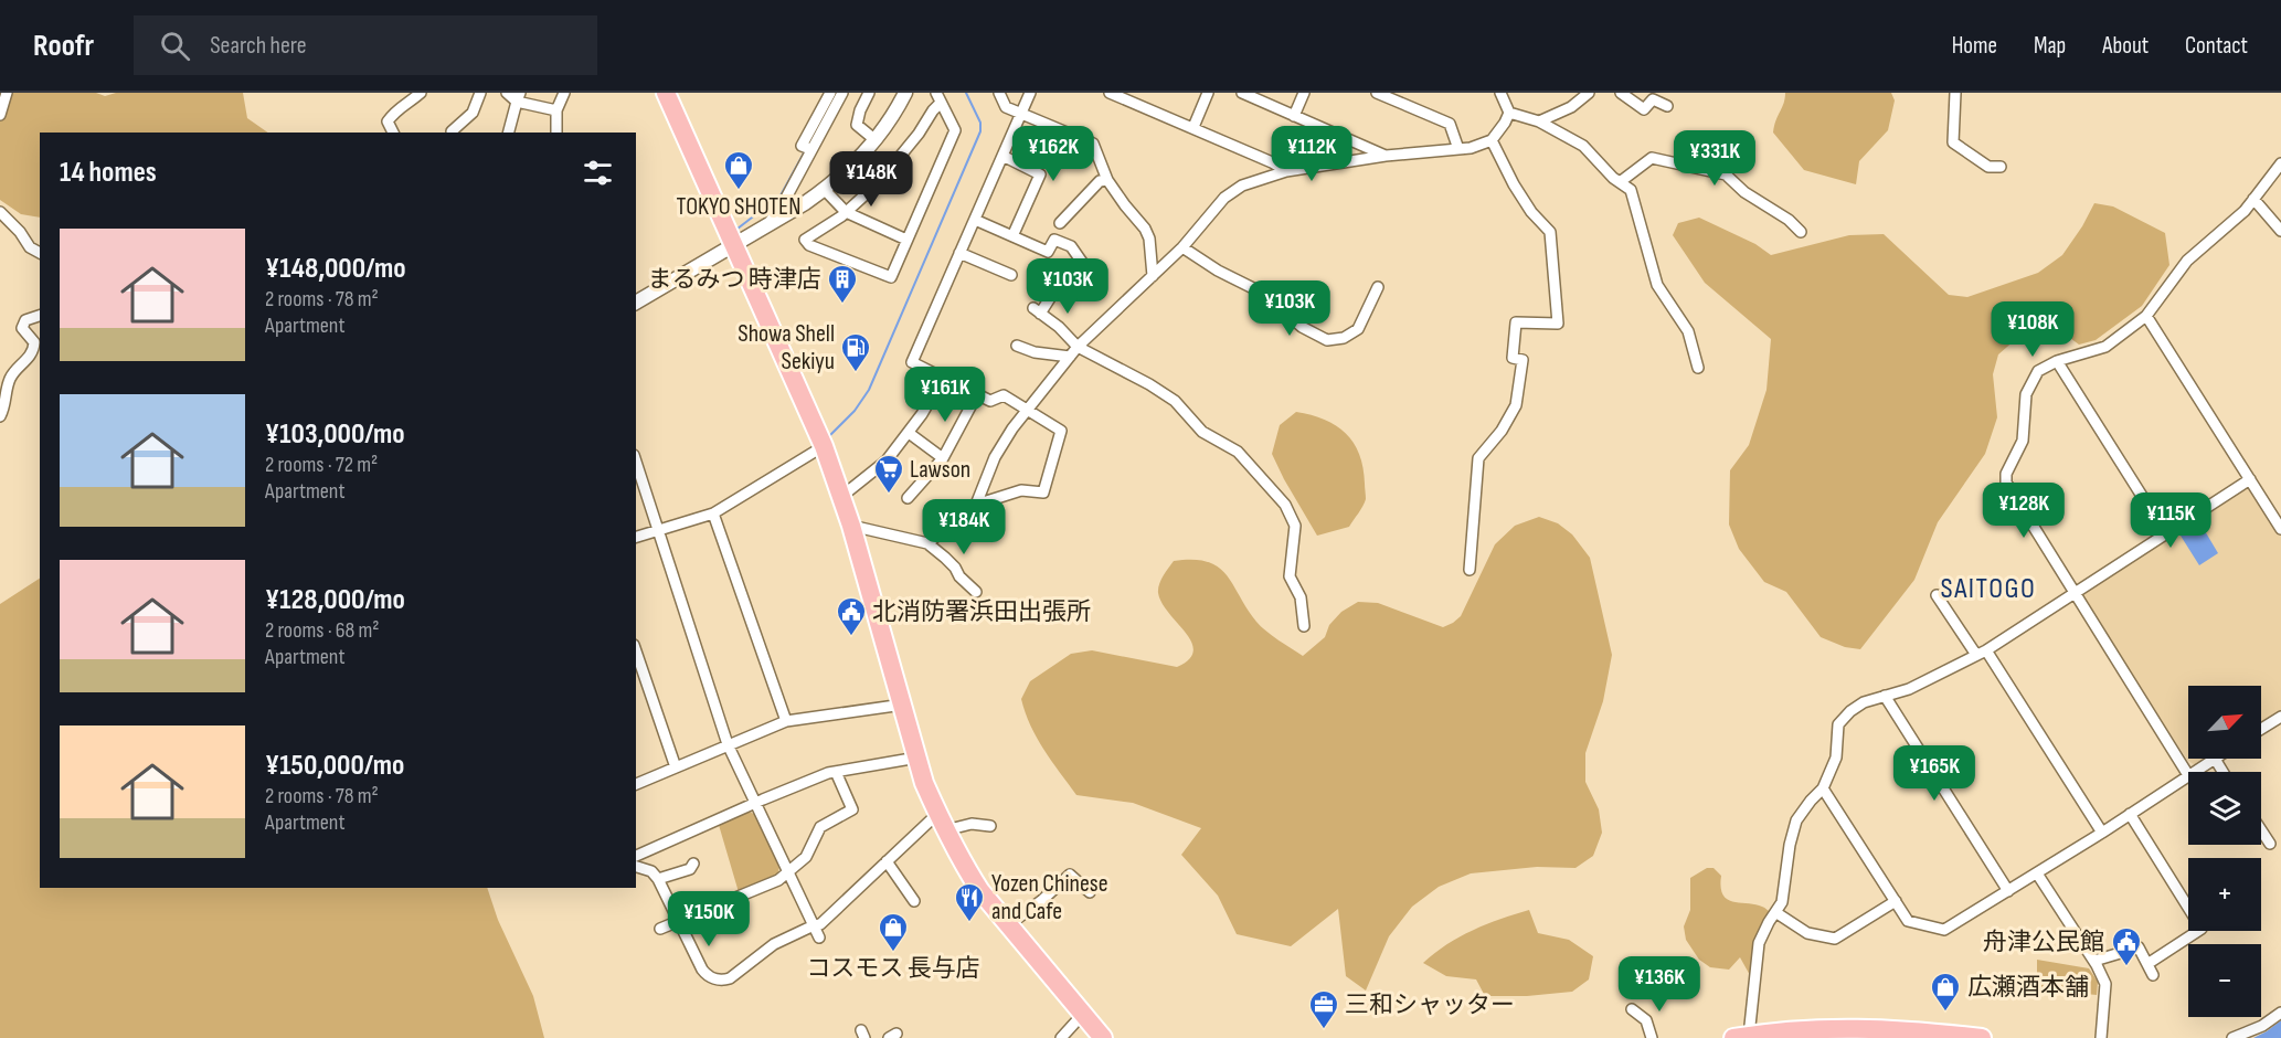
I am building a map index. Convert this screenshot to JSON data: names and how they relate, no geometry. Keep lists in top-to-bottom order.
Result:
{
  "districts": ["SAITOGO"],
  "places": {
    "shop": ["TOKYO SHOTEN", "コスモス 長与店", "広瀬酒本舗"],
    "building": ["まるみつ 時津店"],
    "fuel station": ["Showa Shell Sekiyu"],
    "supermarket": ["Lawson"],
    "public building": ["北消防署浜田出張所", "舟津公民館"],
    "restaurant": ["Yozen Chinese and Cafe"],
    "office": ["三和シャッター"]
  },
  "north": "top right",
  "page": {
    "header": "Roofr",
    "search": "Search here",
    "nav": [
      "Home",
      "Map",
      "About",
      "Contact"
    ],
    "price": [
      "¥162K",
      "¥112K",
      "¥331K",
      "¥148K",
      "¥103K",
      "¥103K",
      "¥108K",
      "¥161K",
      "¥128K",
      "¥115K",
      "¥184K",
      "¥165K",
      "¥150K",
      "¥136K"
    ],
    "heading": "14 homes",
    "list": [
      {
        "name": "¥148,000/mo",
        "note": "2 rooms · 78 m² · Apartment"
      },
      {
        "name": "¥103,000/mo",
        "note": "2 rooms · 72 m² · Apartment"
      },
      {
        "name": "¥128,000/mo",
        "note": "2 rooms · 68 m² · Apartment"
      },
      {
        "name": "¥150,000/mo",
        "note": "2 rooms · 78 m² · Apartment"
      }
    ],
    "map_buttons": ["+", "−"]
  }
}
